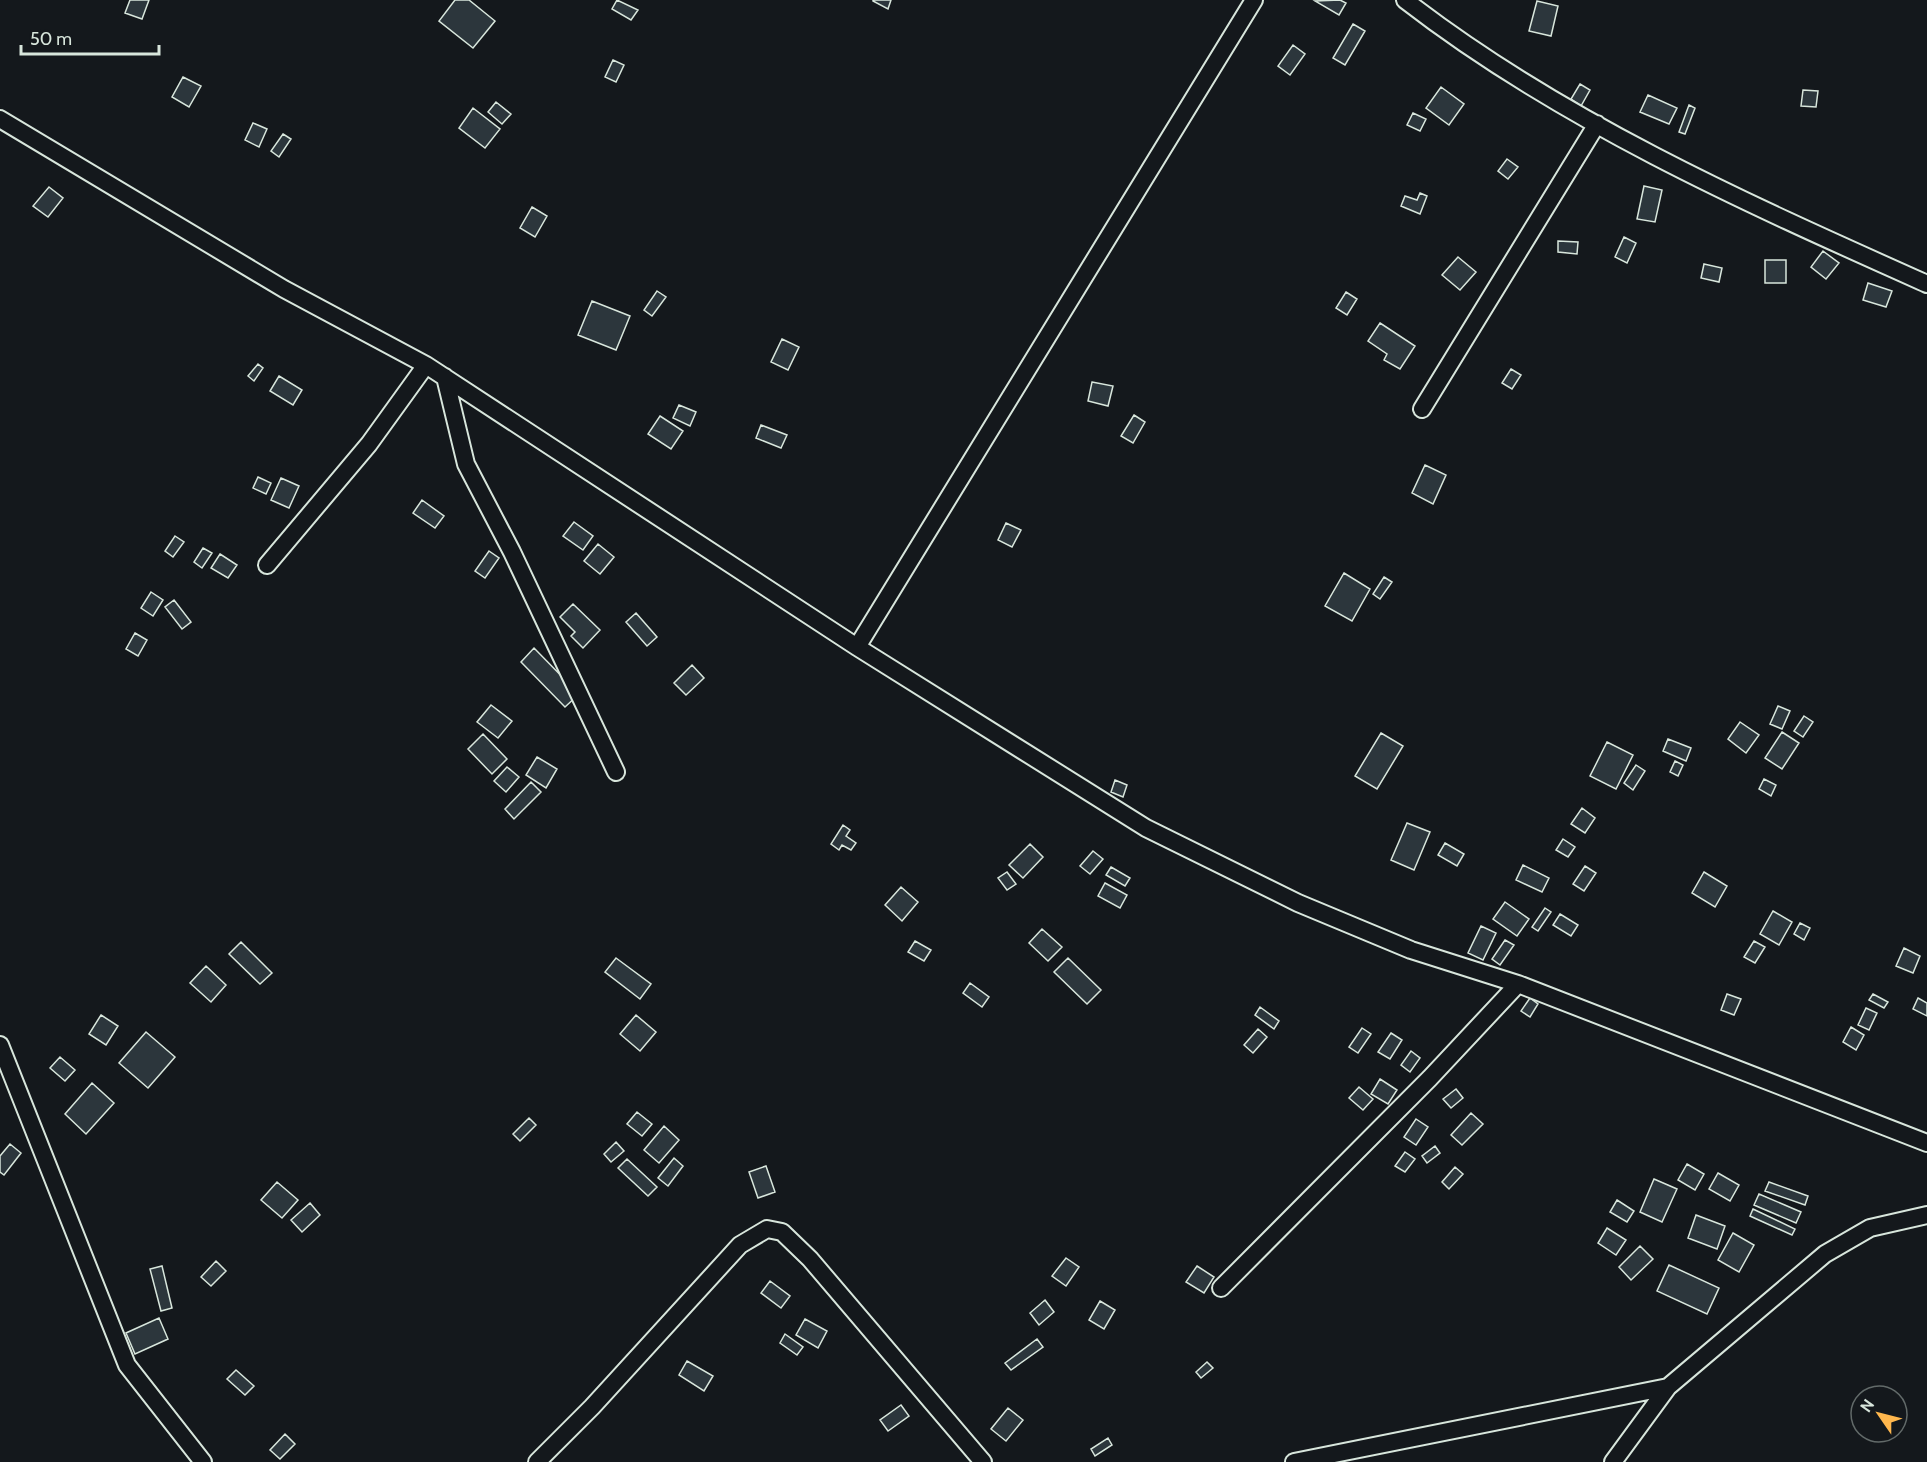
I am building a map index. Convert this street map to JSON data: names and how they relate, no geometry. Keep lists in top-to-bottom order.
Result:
{
  "scale_bar": "50 m",
  "north": "top left"
}
